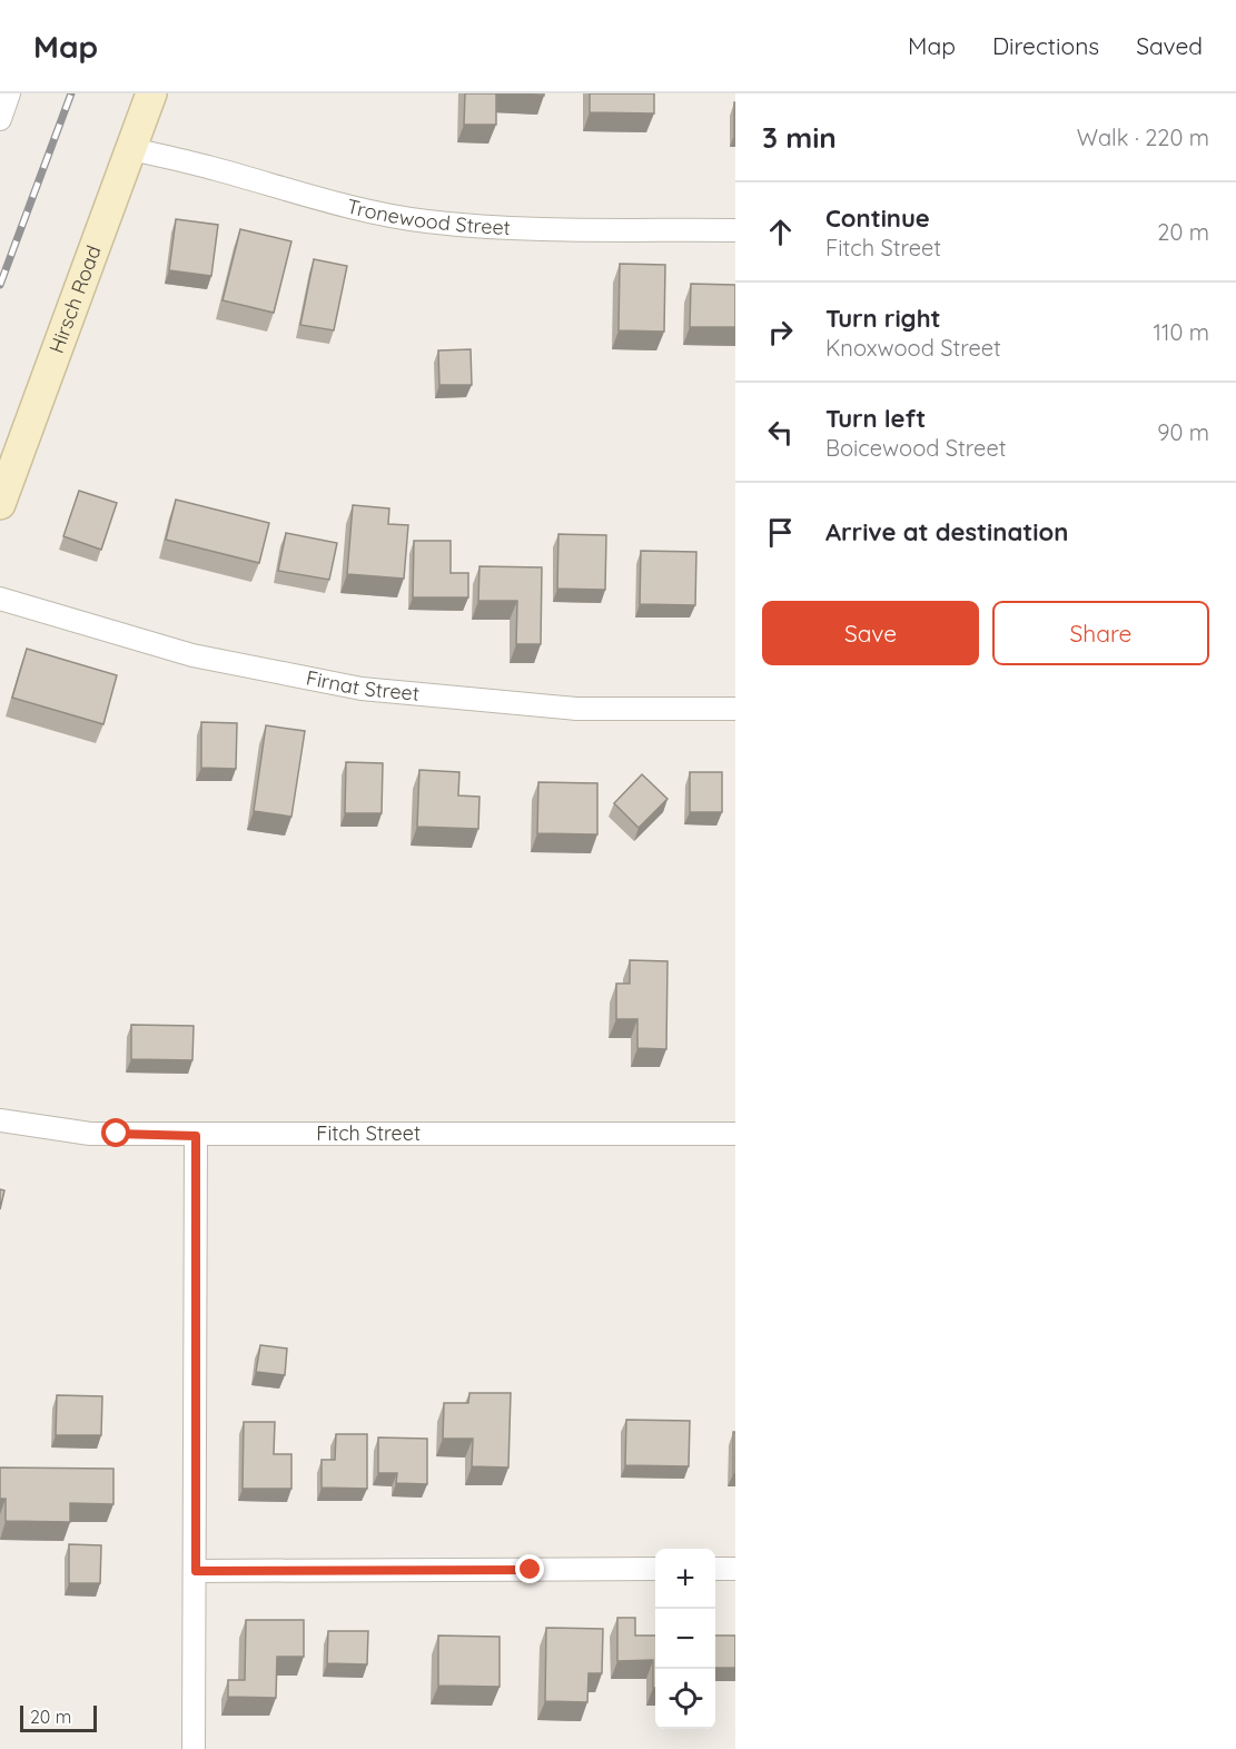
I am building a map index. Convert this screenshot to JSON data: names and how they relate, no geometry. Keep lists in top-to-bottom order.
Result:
{
  "streets": {
    "main road": ["Hirsch Road"],
    "street": ["Tronewood Street", "Firnat Street", "Fitch Street"]
  },
  "crossings": [
    ["Tronewood Street", "Hirsch Road"]
  ],
  "scale_bar": "20 m",
  "page": {
    "header": "Map",
    "nav": ["Map", "Directions", "Saved"],
    "heading": ["3 min", "Walk · 220 m"],
    "list": [
      ["Continue", "Fitch Street", "20 m"],
      ["Turn right", "Knoxwood Street", "110 m"],
      ["Turn left", "Boicewood Street", "90 m"],
      "Arrive at destination"
    ],
    "buttons": ["Save", "Share"],
    "map_buttons": ["+", "−"],
    "scale": "20 m"
  }
}
